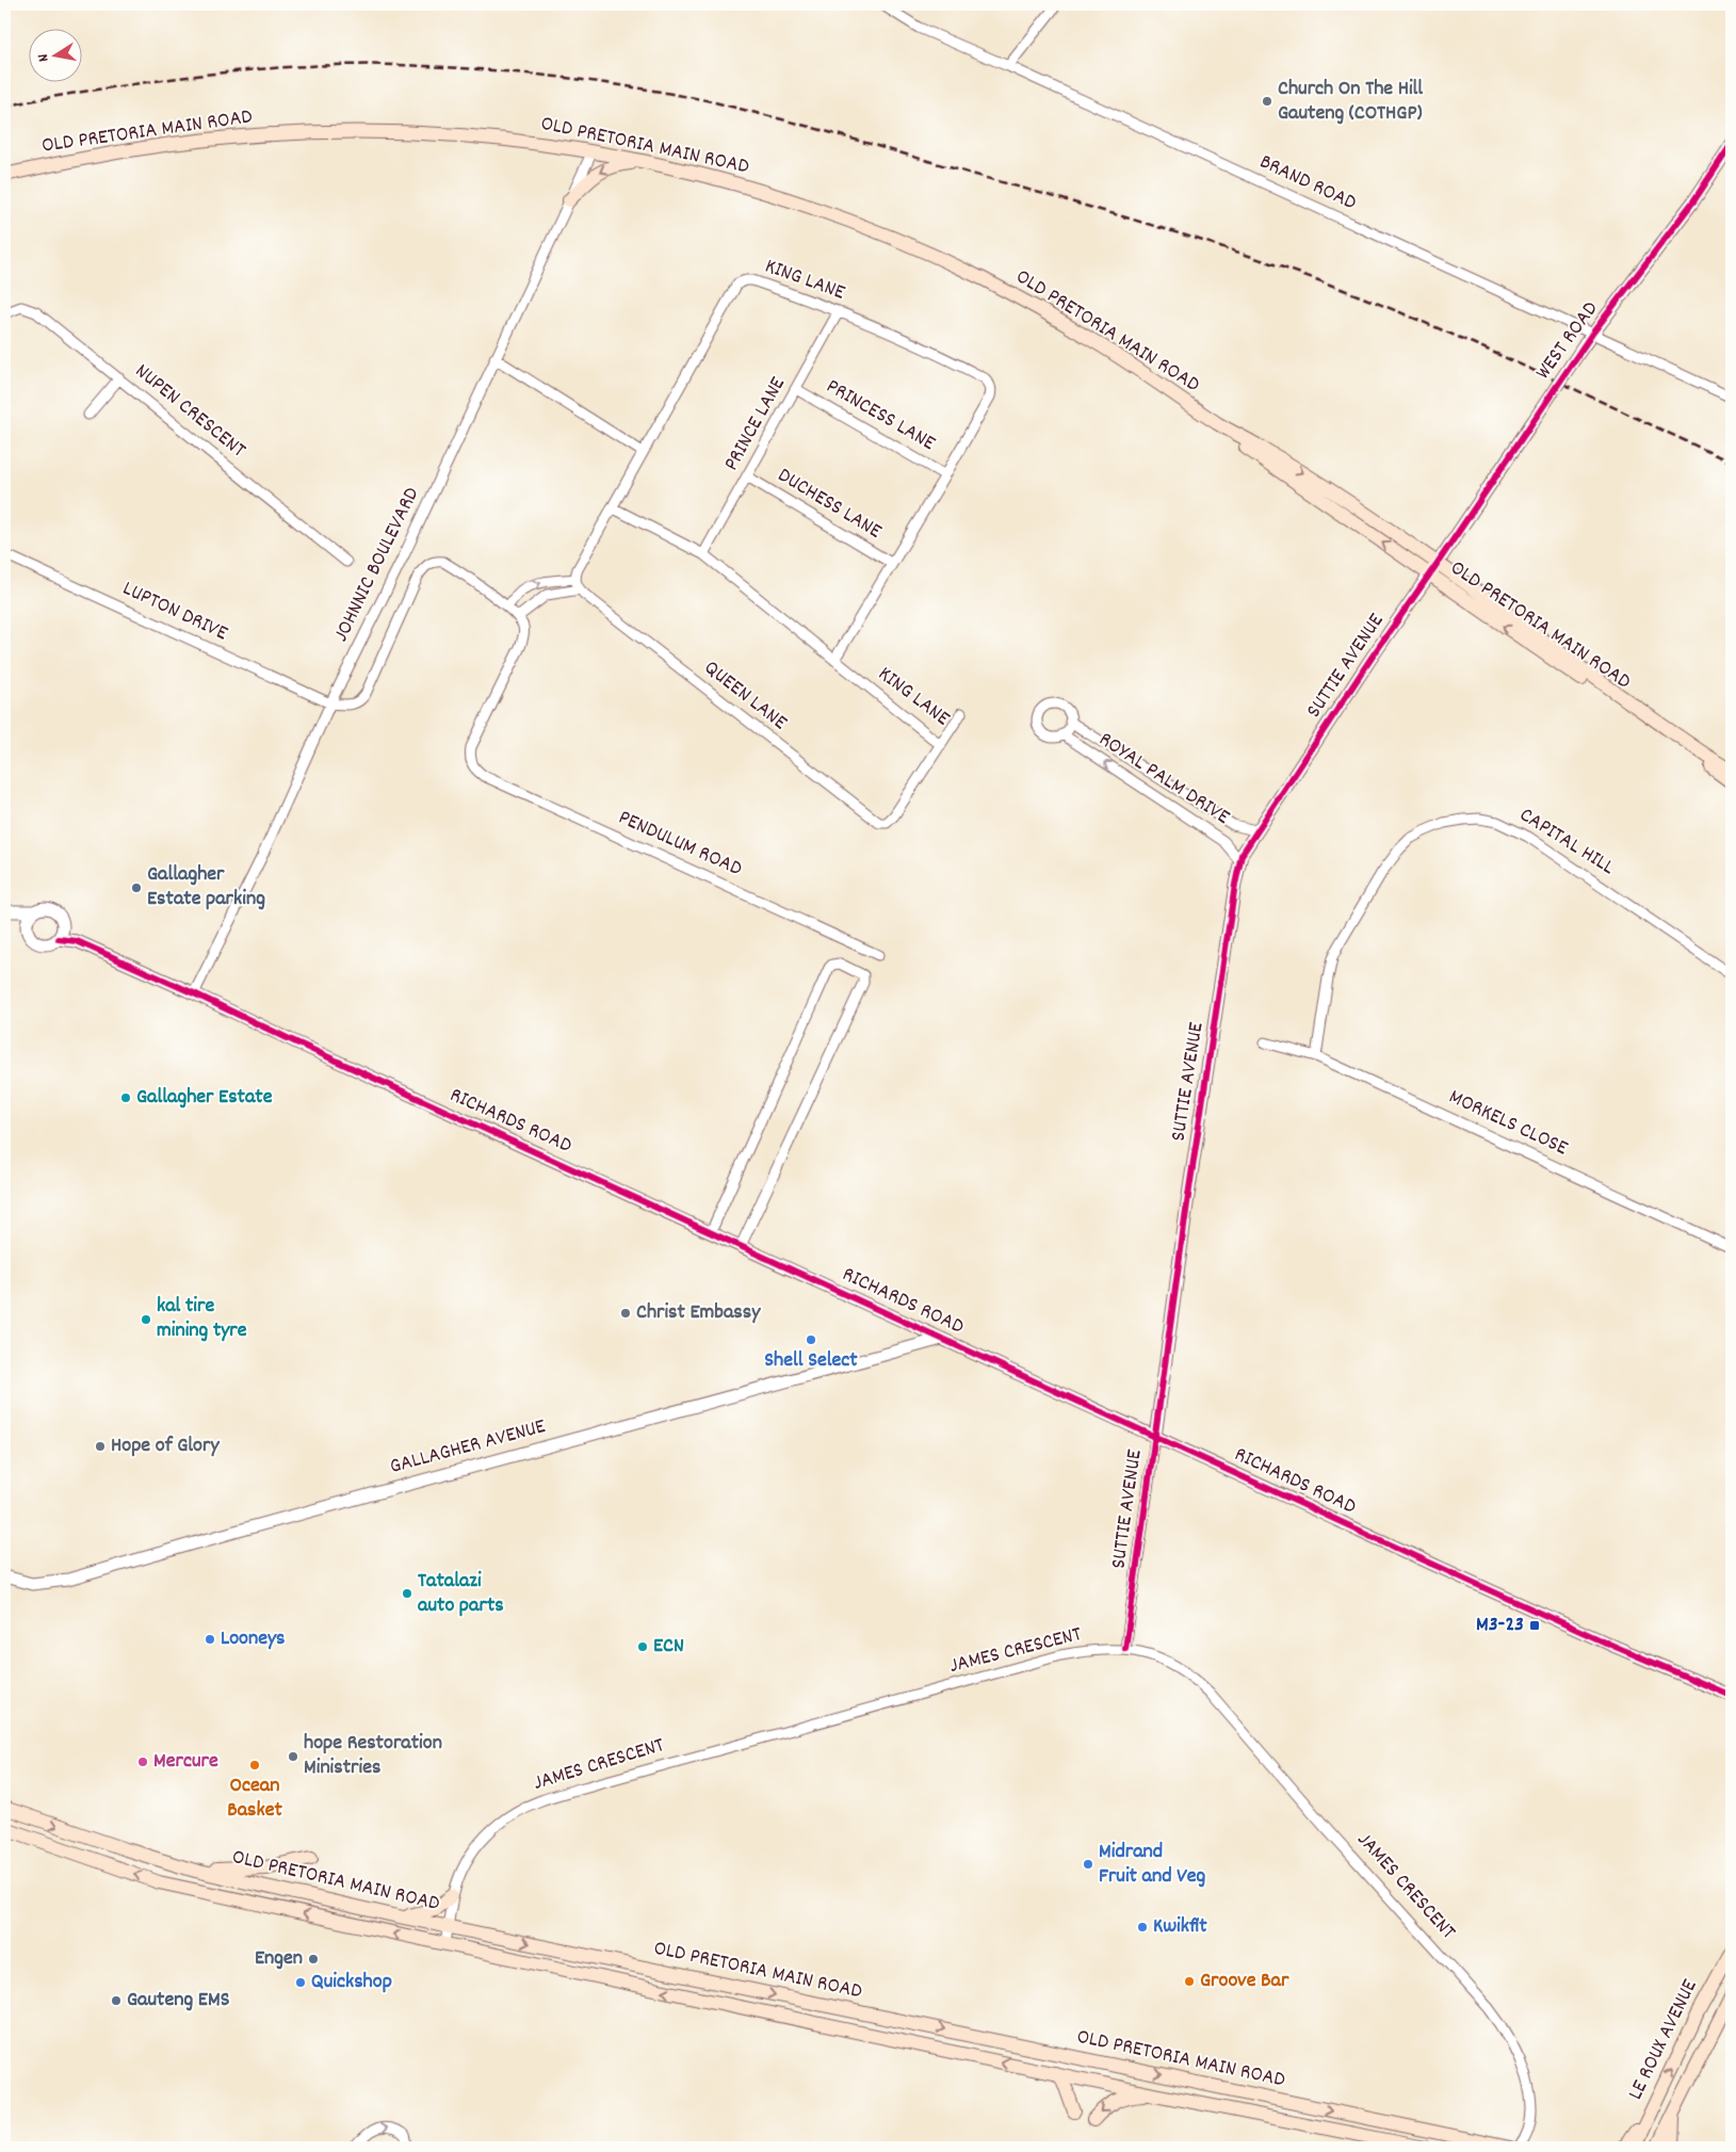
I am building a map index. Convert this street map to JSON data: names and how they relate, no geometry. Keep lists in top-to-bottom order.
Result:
{
  "streets": {
    "main road": ["OLD PRETORIA MAIN ROAD", "LE ROUX AVENUE"],
    "street": [
      "BRAND ROAD",
      "KING LANE",
      "WEST ROAD",
      "NUPEN CRESCENT",
      "PRINCESS LANE",
      "PRINCE LANE",
      "DUCHESS LANE",
      "JOHNNIC BOULEVARD",
      "LUPTON DRIVE",
      "SUTTIE AVENUE",
      "QUEEN LANE",
      "ROYAL PALM DRIVE",
      "CAPITAL HILL",
      "PENDULUM ROAD",
      "RICHARDS ROAD",
      "MORKELS CLOSE",
      "GALLAGHER AVENUE",
      "JAMES CRESCENT"
    ]
  },
  "crossings": [
    ["OLD PRETORIA MAIN ROAD", "WEST ROAD"],
    ["OLD PRETORIA MAIN ROAD", "JOHNNIC BOULEVARD"],
    ["OLD PRETORIA MAIN ROAD", "SUTTIE AVENUE"],
    ["OLD PRETORIA MAIN ROAD", "JAMES CRESCENT"],
    ["BRAND ROAD", "WEST ROAD"],
    ["KING LANE", "PRINCESS LANE"],
    ["KING LANE", "PRINCE LANE"],
    ["KING LANE", "DUCHESS LANE"],
    ["KING LANE", "QUEEN LANE"],
    ["WEST ROAD", "SUTTIE AVENUE"],
    ["PRINCESS LANE", "PRINCE LANE"],
    ["PRINCE LANE", "DUCHESS LANE"],
    ["JOHNNIC BOULEVARD", "LUPTON DRIVE"],
    ["JOHNNIC BOULEVARD", "RICHARDS ROAD"],
    ["SUTTIE AVENUE", "ROYAL PALM DRIVE"],
    ["SUTTIE AVENUE", "RICHARDS ROAD"],
    ["SUTTIE AVENUE", "JAMES CRESCENT"],
    ["CAPITAL HILL", "MORKELS CLOSE"],
    ["RICHARDS ROAD", "GALLAGHER AVENUE"]
  ],
  "places": {
    "other": [
      "Church On The Hill Gauteng (COTHGP)",
      "Gallagher Estate parking",
      "Gallagher Estate",
      "Christ Embassy",
      "kal tire mining tyre",
      "Shell Select",
      "Hope of Glory",
      "Tatalazi auto parts",
      "Looneys",
      "ECN",
      "hope Restoration Ministries",
      "Mercure",
      "Ocean Basket",
      "Midrand Fruit and Veg",
      "Kwikfit",
      "Engen",
      "Groove Bar",
      "Quickshop",
      "Gauteng EMS"
    ],
    "transit": ["M3-23"]
  },
  "north": "left"
}
